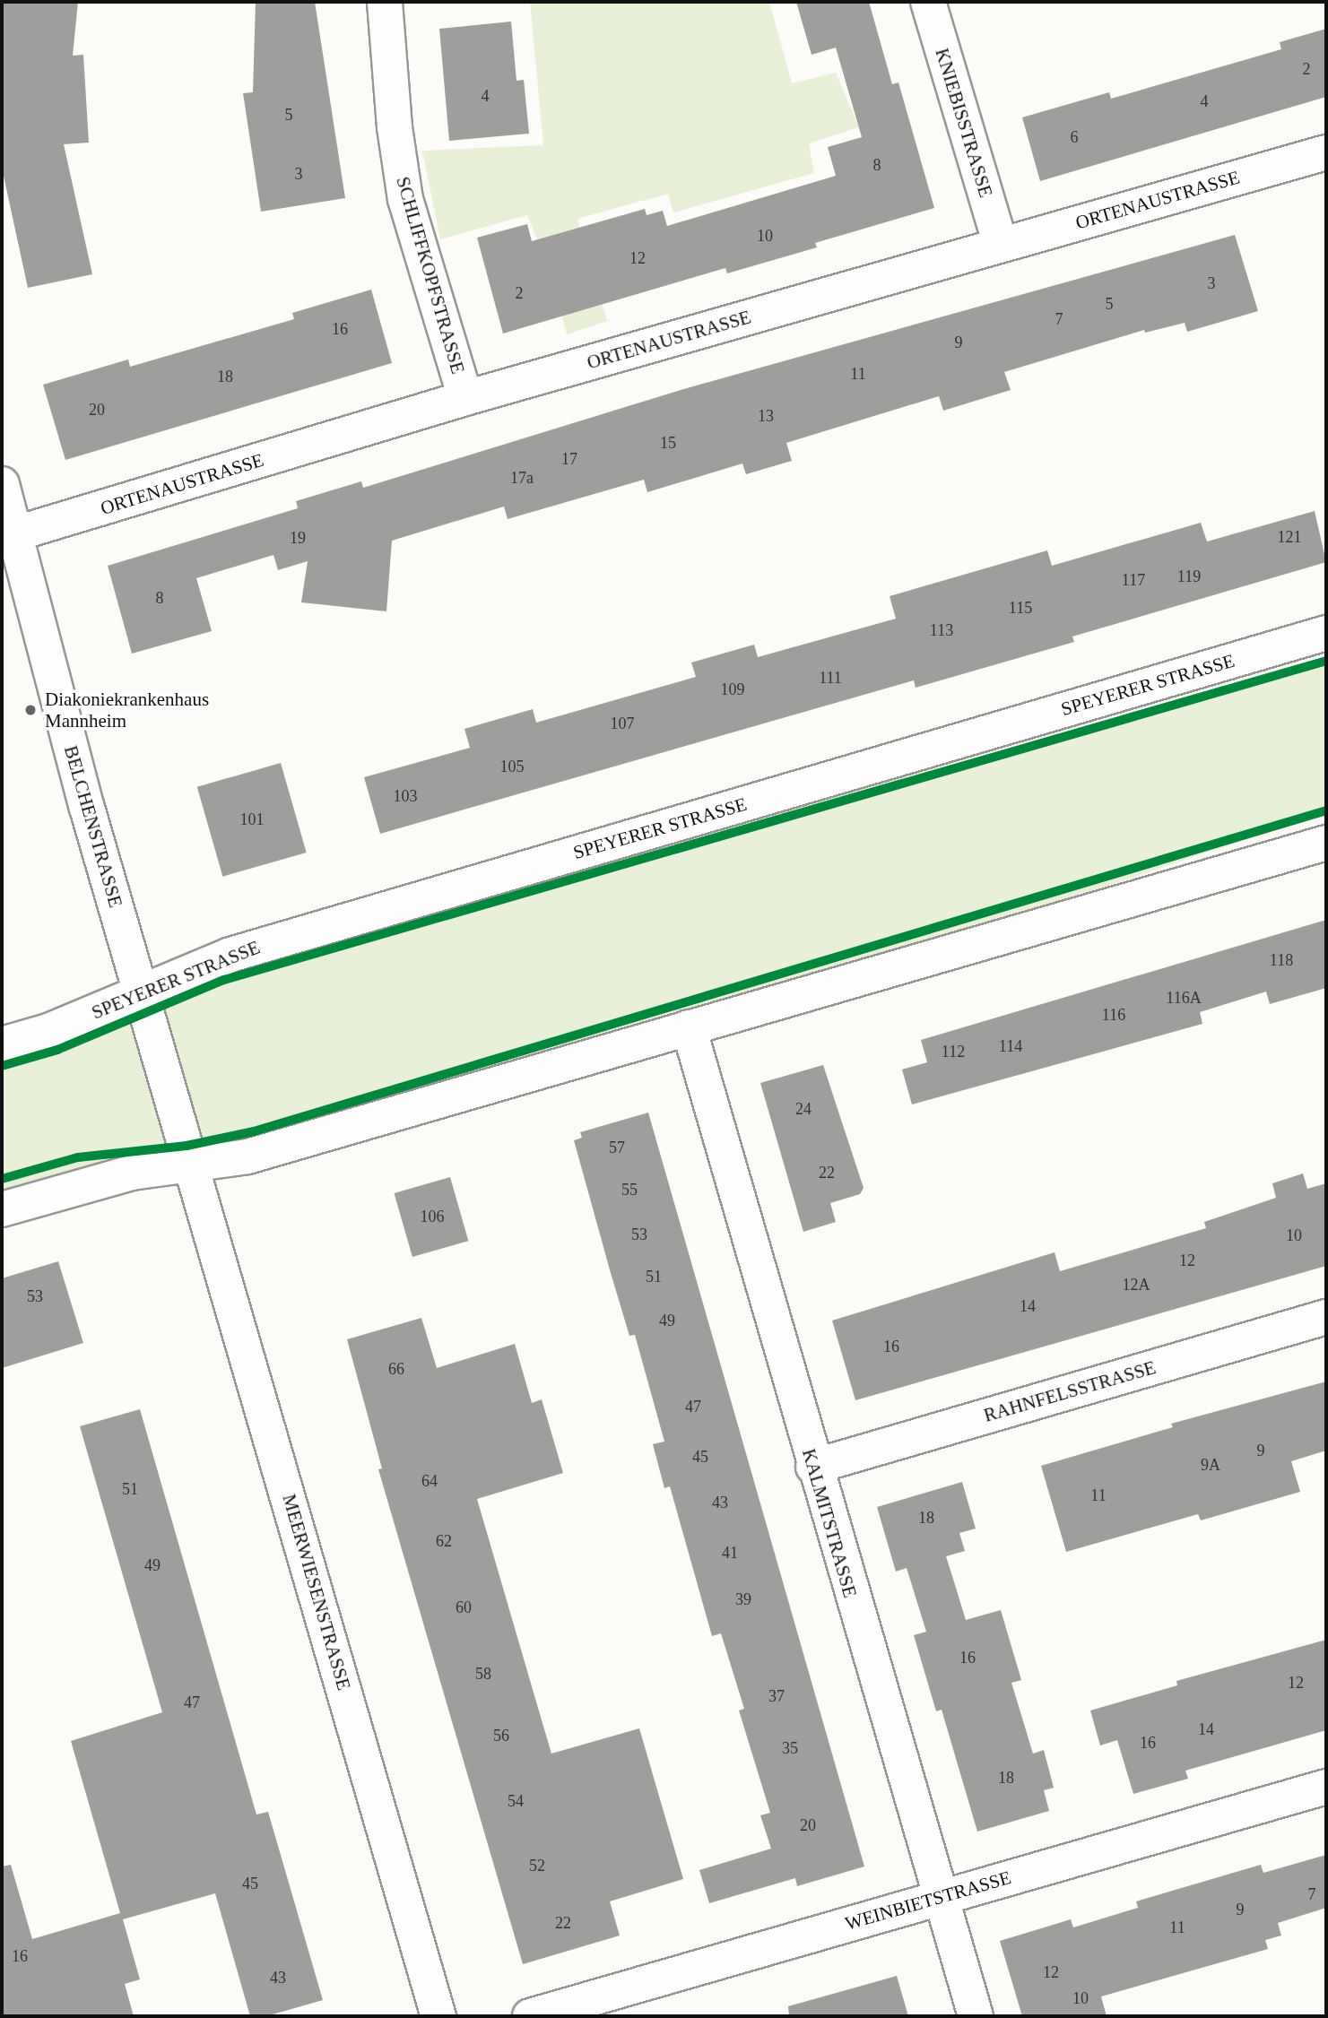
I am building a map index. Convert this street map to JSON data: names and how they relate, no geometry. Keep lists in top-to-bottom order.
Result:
{
  "streets": {
    "street": [
      "KNIEBISSTRASSE",
      "ORTENAUSTRASSE",
      "SCHLIFFKOPFSTRASSE",
      "SPEYERER STRASSE",
      "BELCHENSTRASSE",
      "RAHNFELSSTRASSE",
      "KALMITSTRASSE",
      "MEERWIESENSTRASSE",
      "WEINBIETSTRASSE"
    ]
  },
  "crossings": [
    ["KNIEBISSTRASSE", "ORTENAUSTRASSE"],
    ["ORTENAUSTRASSE", "SCHLIFFKOPFSTRASSE"],
    ["ORTENAUSTRASSE", "BELCHENSTRASSE"],
    ["SPEYERER STRASSE", "BELCHENSTRASSE"],
    ["BELCHENSTRASSE", "MEERWIESENSTRASSE"],
    ["RAHNFELSSTRASSE", "KALMITSTRASSE"],
    ["KALMITSTRASSE", "WEINBIETSTRASSE"]
  ],
  "places": ["Diakoniekrankenhaus Mannheim"],
  "house_numbers": [
    "2",
    "4",
    "4",
    "5",
    "6",
    "8",
    "3",
    "10",
    "12",
    "3",
    "2",
    "5",
    "7",
    "16",
    "9",
    "11",
    "18",
    "20",
    "13",
    "15",
    "17",
    "17a",
    "121",
    "19",
    "119",
    "117",
    "8",
    "115",
    "113",
    "111",
    "109",
    "107",
    "105",
    "103",
    "101",
    "118",
    "116A",
    "116",
    "114",
    "112",
    "24",
    "57",
    "22",
    "55",
    "106",
    "53",
    "10",
    "12",
    "51",
    "12A",
    "53",
    "14",
    "49",
    "16",
    "66",
    "47",
    "9",
    "45",
    "9A",
    "64",
    "51",
    "11",
    "43",
    "18",
    "62",
    "41",
    "49",
    "39",
    "60",
    "16",
    "58",
    "12",
    "37",
    "47",
    "14",
    "56",
    "16",
    "35",
    "18",
    "54",
    "20",
    "52",
    "45",
    "7",
    "9",
    "22",
    "11",
    "16",
    "12",
    "43",
    "10"
  ]
}
